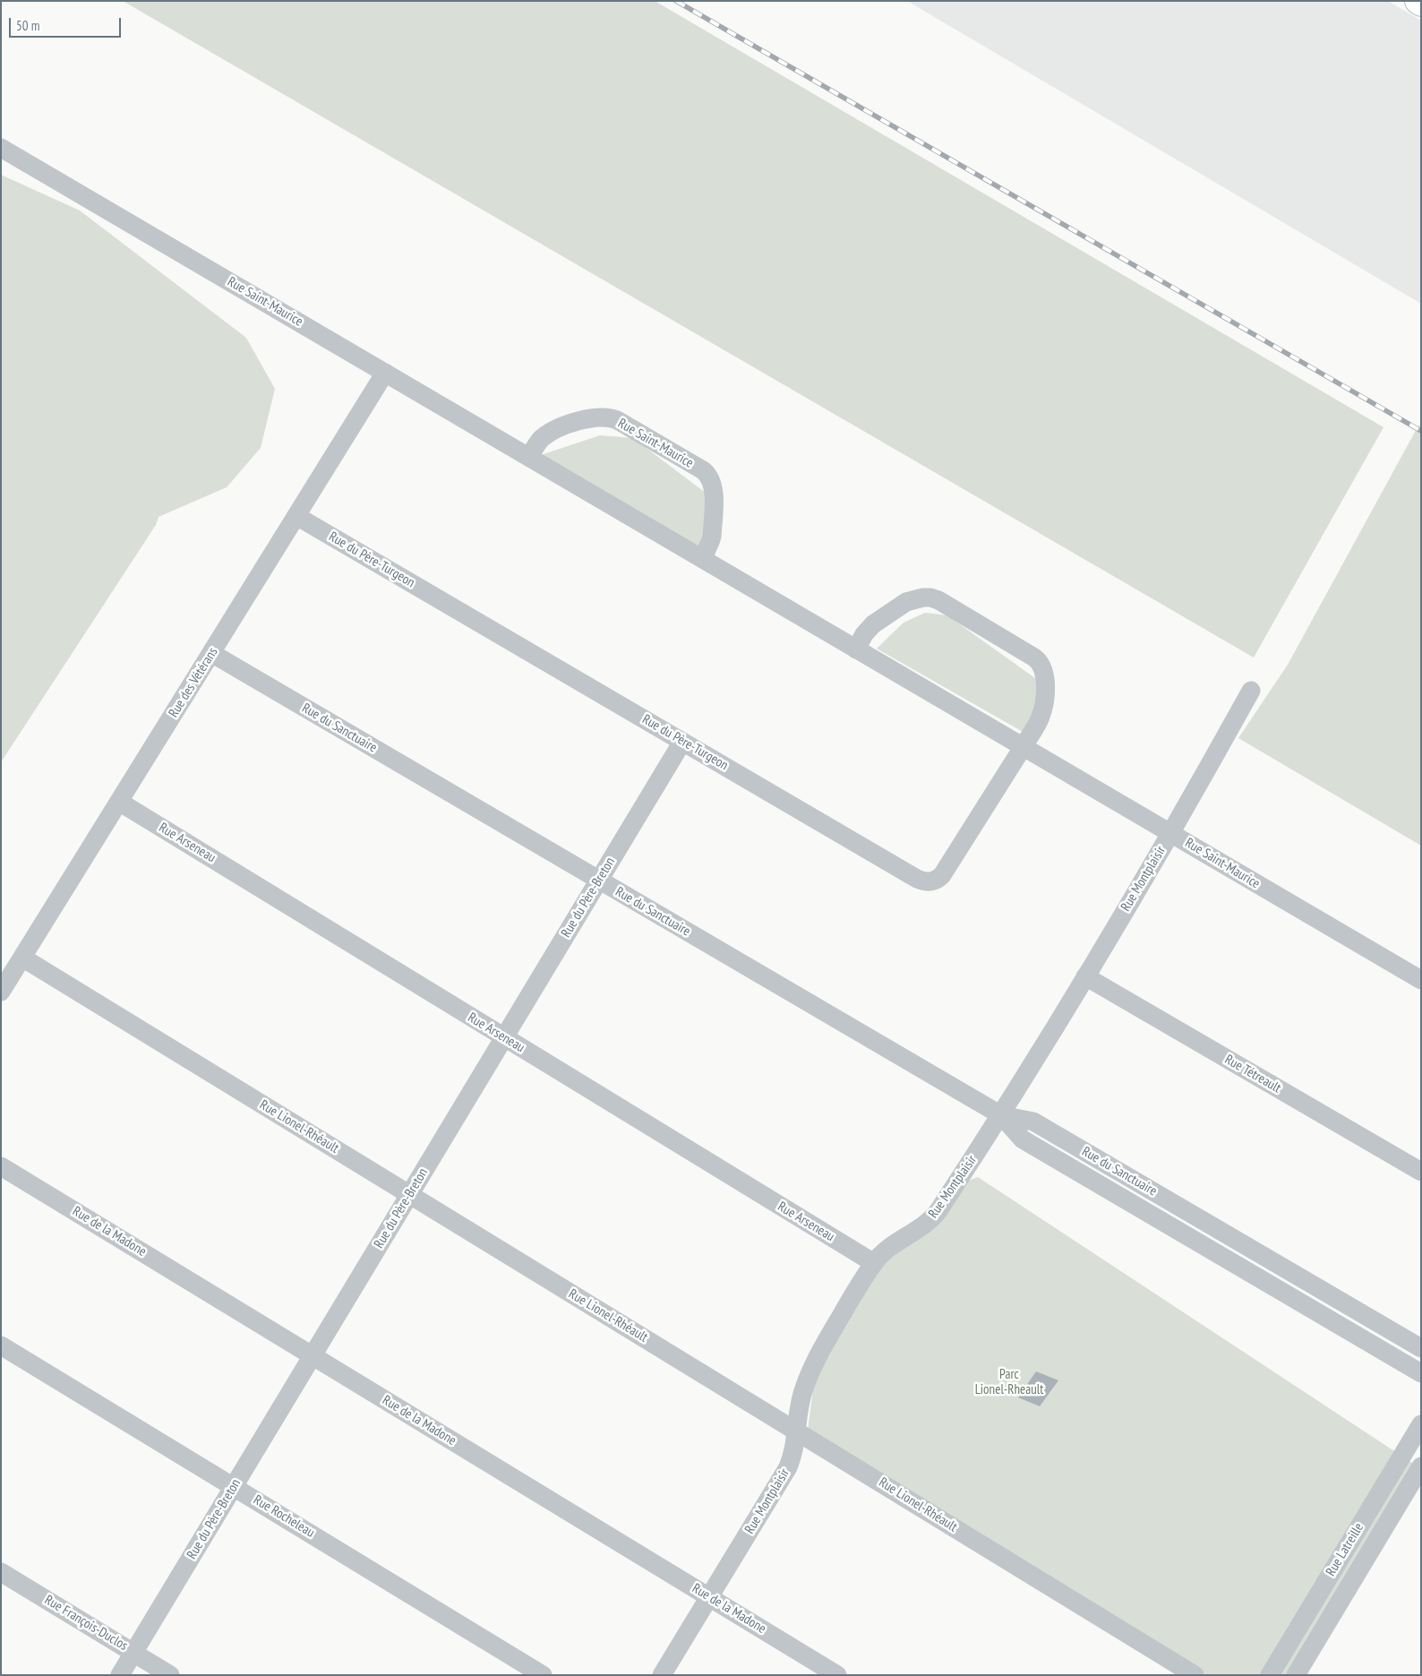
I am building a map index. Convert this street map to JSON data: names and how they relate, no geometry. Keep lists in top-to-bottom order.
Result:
{
  "streets": {
    "street": [
      "Rue Saint-Maurice",
      "Rue du Père-Turgeon",
      "Rue des Vétérans",
      "Rue du Sanctuaire",
      "Rue Arseneau",
      "Rue Montplaisir",
      "Rue du Père-Breton",
      "Rue Tétreault",
      "Rue Lionel-Rhéault",
      "Rue de la Madone",
      "Rue Rocheleau",
      "Rue Latreille",
      "Rue François-Duclos"
    ]
  },
  "crossings": [
    ["Rue Saint-Maurice", "Rue du Père-Turgeon"],
    ["Rue Saint-Maurice", "Rue des Vétérans"],
    ["Rue Saint-Maurice", "Rue Montplaisir"],
    ["Rue du Père-Turgeon", "Rue des Vétérans"],
    ["Rue du Père-Turgeon", "Rue du Père-Breton"],
    ["Rue des Vétérans", "Rue du Sanctuaire"],
    ["Rue des Vétérans", "Rue Arseneau"],
    ["Rue des Vétérans", "Rue Lionel-Rhéault"],
    ["Rue du Sanctuaire", "Rue Montplaisir"],
    ["Rue du Sanctuaire", "Rue du Père-Breton"],
    ["Rue Arseneau", "Rue Montplaisir"],
    ["Rue Arseneau", "Rue du Père-Breton"],
    ["Rue Montplaisir", "Rue Tétreault"],
    ["Rue Montplaisir", "Rue Lionel-Rhéault"],
    ["Rue Montplaisir", "Rue de la Madone"],
    ["Rue du Père-Breton", "Rue Lionel-Rhéault"],
    ["Rue du Père-Breton", "Rue de la Madone"],
    ["Rue du Père-Breton", "Rue Rocheleau"],
    ["Rue du Père-Breton", "Rue François-Duclos"]
  ],
  "parks": ["Parc Lionel-Rheault"],
  "scale_bar": "50 m"
}
